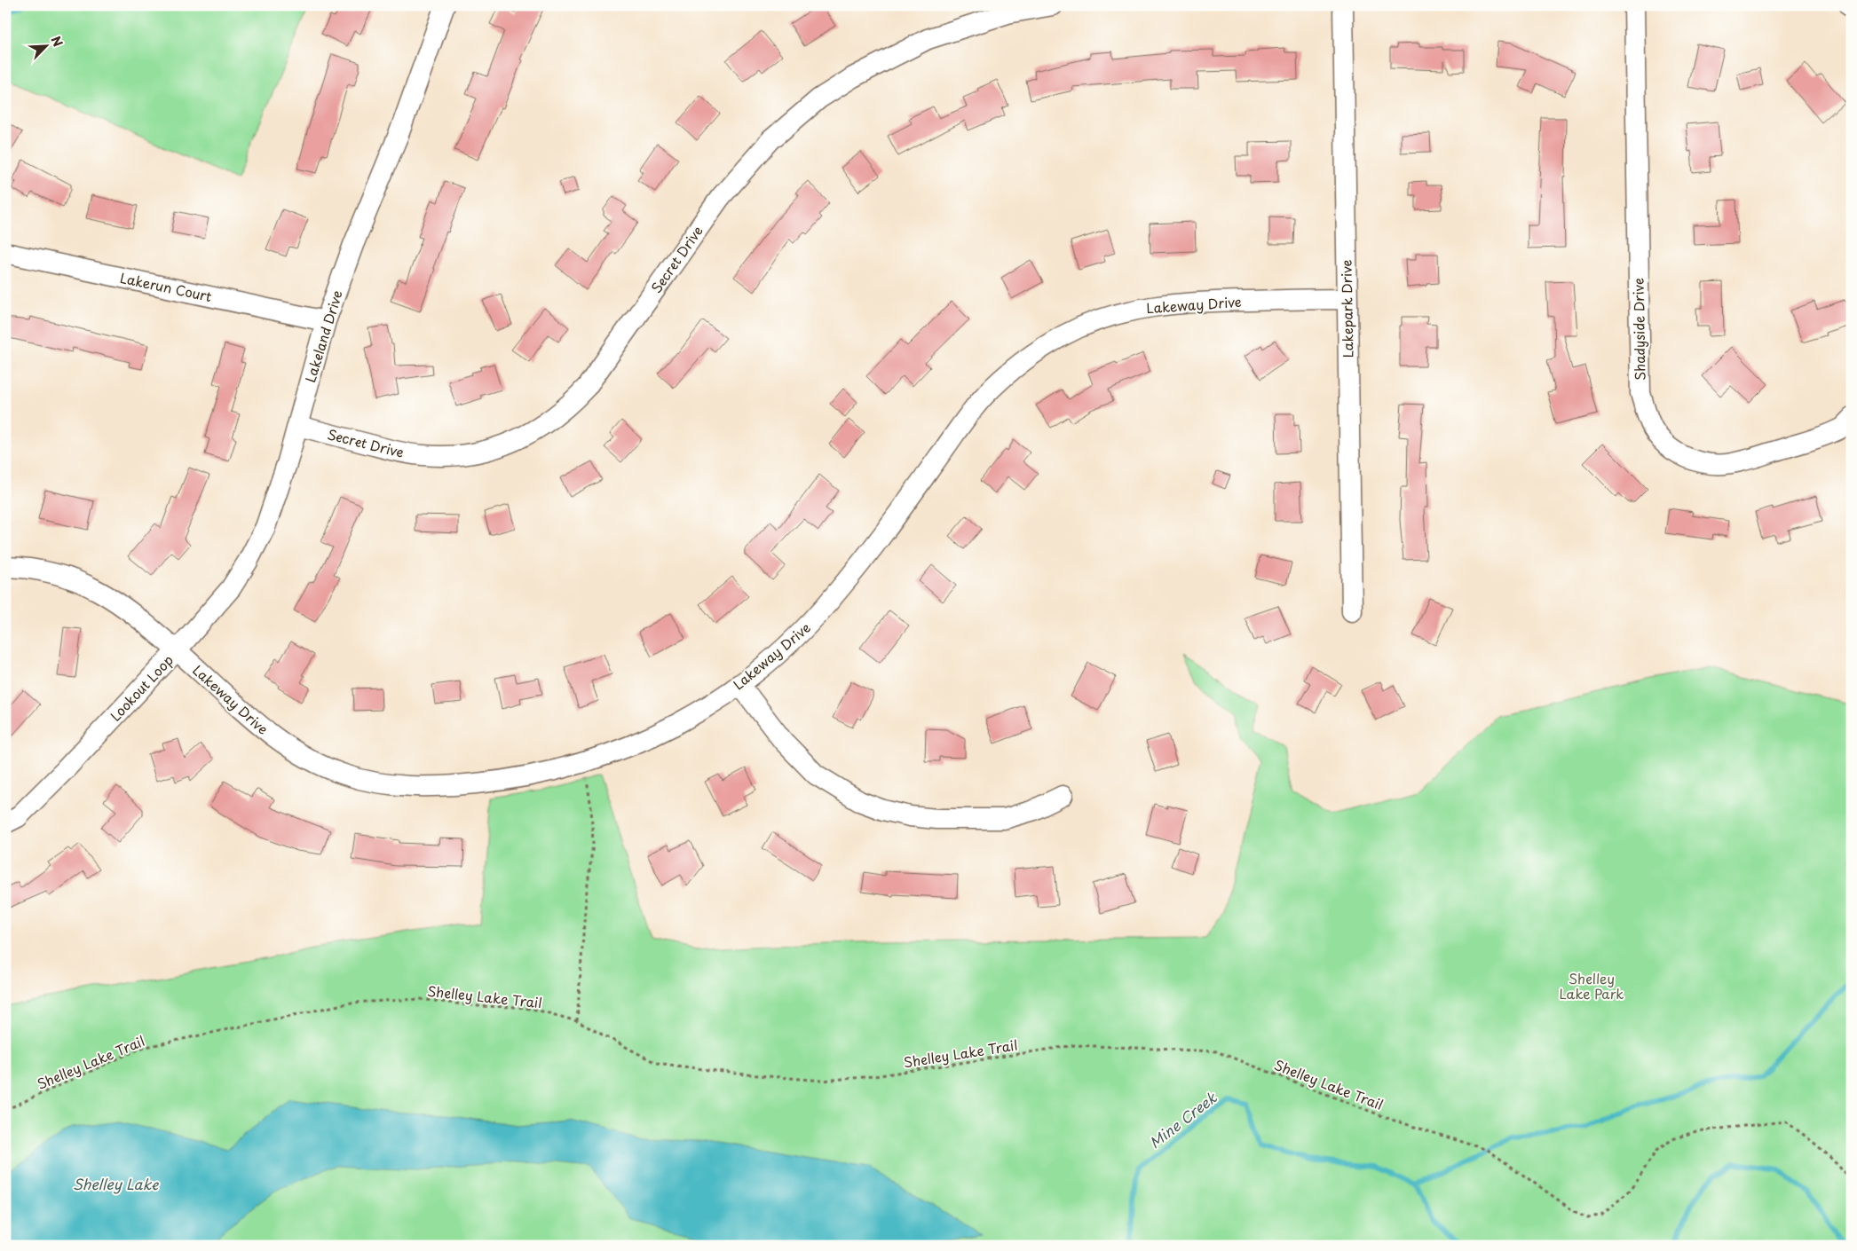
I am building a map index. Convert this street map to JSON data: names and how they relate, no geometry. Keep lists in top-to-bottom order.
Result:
{
  "streets": {
    "street": [
      "Secret Drive",
      "Lakerun Court",
      "Lakeway Drive",
      "Lakepark Drive",
      "Shadyside Drive",
      "Lakeland Drive",
      "Lookout Loop"
    ],
    "path": ["Shelley Lake Trail"]
  },
  "crossings": [
    ["Secret Drive", "Lakeland Drive"],
    ["Lakerun Court", "Lakeland Drive"],
    ["Lakeway Drive", "Lakepark Drive"],
    ["Lakeway Drive", "Lakeland Drive"],
    ["Lakeway Drive", "Lookout Loop"],
    ["Lakeland Drive", "Lookout Loop"]
  ],
  "water": ["Mine Creek", "Shelley Lake"],
  "parks": ["Shelley Lake Park"],
  "north": "top right"
}
